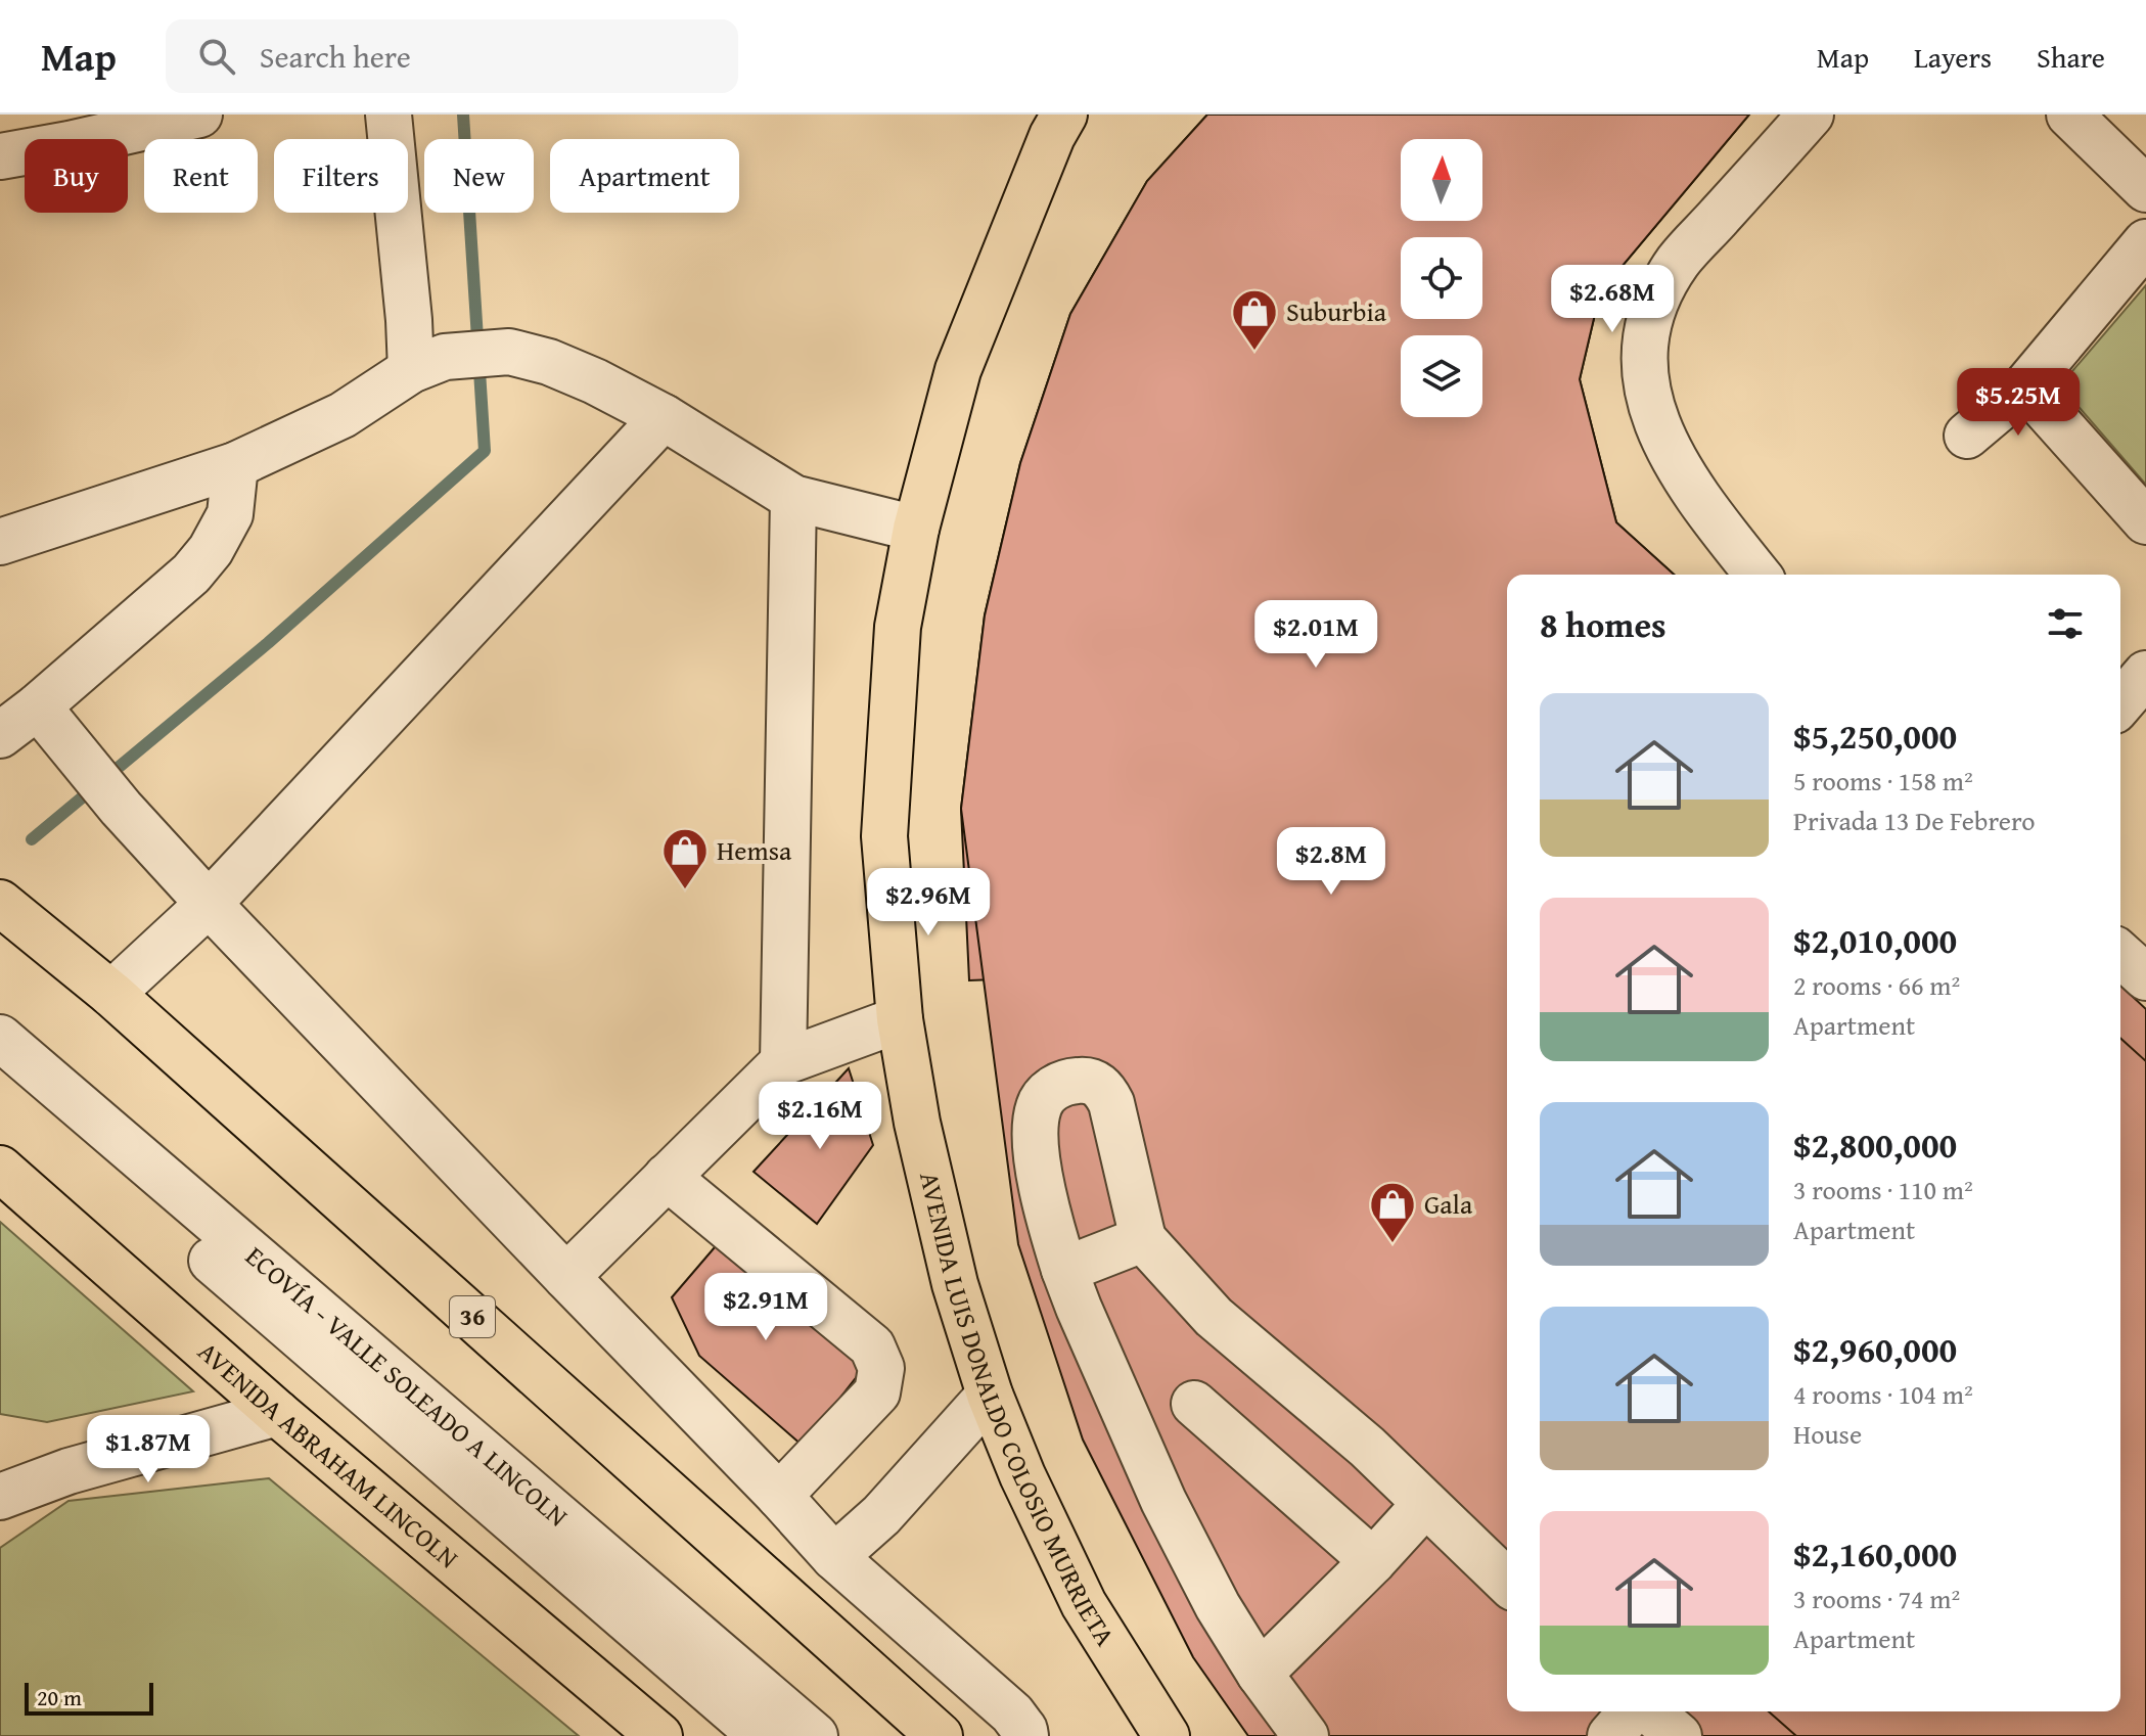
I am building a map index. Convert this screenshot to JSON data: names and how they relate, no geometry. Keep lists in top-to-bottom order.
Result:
{
  "streets": {
    "main road": ["36", "AVENIDA LUIS DONALDO COLOSIO MURRIETA", "AVENIDA ABRAHAM LINCOLN"],
    "street": ["ECOVÍA - VALLE SOLEADO A LINCOLN"]
  },
  "places": {
    "shop": ["Suburbia", "Hemsa", "Gala"]
  },
  "scale_bar": "20 m",
  "north": "top",
  "page": {
    "header": "Map",
    "search": "Search here",
    "nav": ["Map", "Layers", "Share"],
    "chip": [
      "Buy",
      "Rent",
      "Filters",
      "New",
      "Apartment"
    ],
    "price": [
      "$2.68M",
      "$5.25M",
      "$2.01M",
      "$2.8M",
      "$2.96M",
      "$2.16M",
      "$2.91M",
      "$1.87M"
    ],
    "heading": "8 homes",
    "list": [
      {
        "name": "$5,250,000",
        "note": "5 rooms · 158 m² · Privada 13 De Febrero"
      },
      {
        "name": "$2,010,000",
        "note": "2 rooms · 66 m² · Apartment"
      },
      {
        "name": "$2,800,000",
        "note": "3 rooms · 110 m² · Apartment"
      },
      {
        "name": "$2,960,000",
        "note": "4 rooms · 104 m² · House"
      },
      {
        "name": "$2,160,000",
        "note": "3 rooms · 74 m² · Apartment"
      }
    ],
    "scale": "20 m"
  }
}
